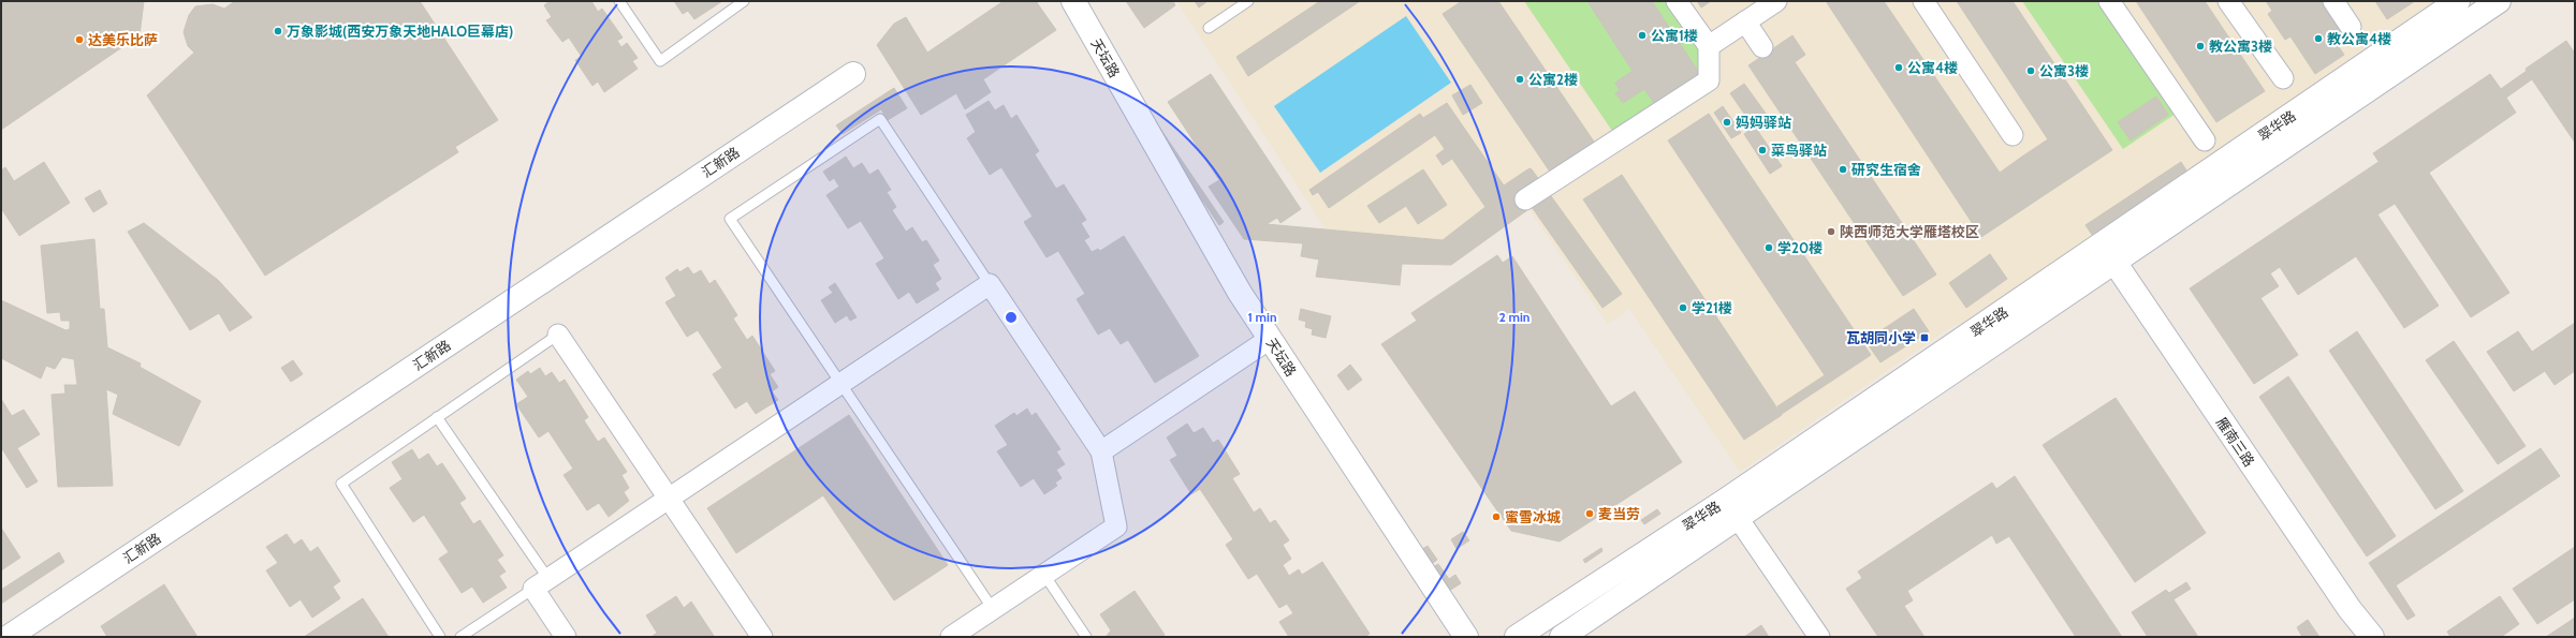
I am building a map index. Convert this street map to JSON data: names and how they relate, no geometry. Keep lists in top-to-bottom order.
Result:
{
  "streets": {
    "main road": [
      "天坛路",
      "翠华路",
      "汇新路",
      "雁南三路"
    ]
  },
  "crossings": [
    ["翠华路", "雁南三路"]
  ],
  "places": {
    "other": [
      "万象影城(西安万象天地HALO巨幕店)",
      "公寓1楼",
      "教公寓4楼",
      "达美乐比萨",
      "教公寓3楼",
      "公寓4楼",
      "公寓3楼",
      "公寓2楼",
      "妈妈驿站",
      "菜鸟驿站",
      "研究生宿舍",
      "陕西师范大学雁塔校区",
      "学20楼",
      "学21楼",
      "麦当劳",
      "蜜雪冰城"
    ],
    "transit": ["瓦胡同小学"]
  },
  "rings": ["1 min", "2 min"]
}
